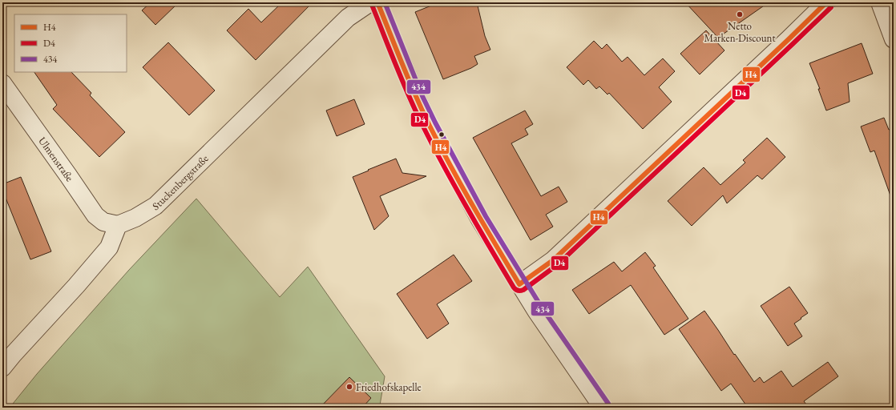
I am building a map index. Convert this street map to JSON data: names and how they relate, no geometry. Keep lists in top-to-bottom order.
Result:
{
  "streets": {
    "street": ["Ulmenstraße", "Stuckenbergstraße"]
  },
  "crossings": [
    ["Ulmenstraße", "Stuckenbergstraße"]
  ],
  "places": ["Netto Marken-Discount", "Friedhofskapelle"],
  "lines": ["transit line H4", "transit line 434", "transit line D4"],
  "legend": ["H4", "D4", "434"]
}
